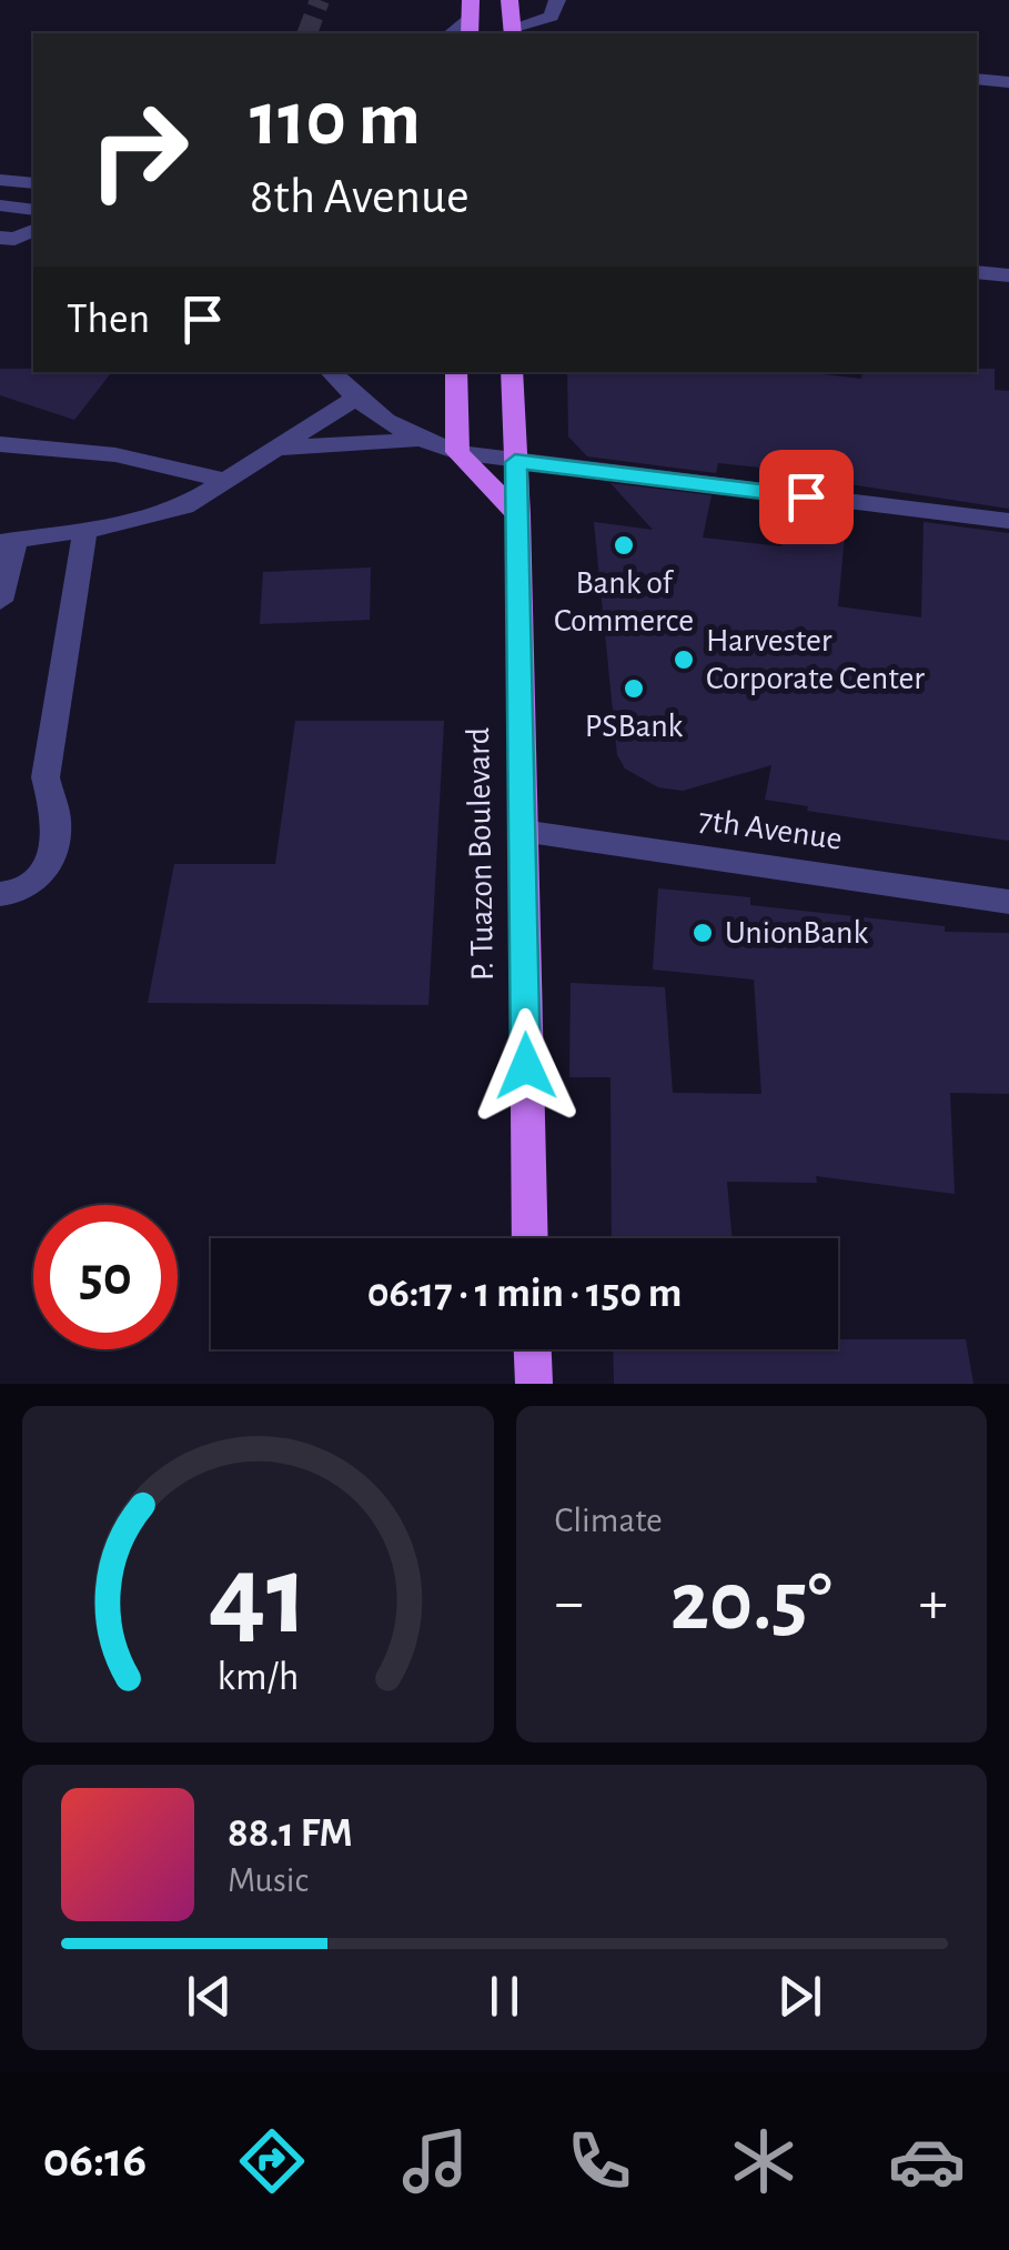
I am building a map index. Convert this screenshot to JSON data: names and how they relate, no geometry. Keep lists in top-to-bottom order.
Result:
{
  "streets": {
    "main road": ["P. Tuazon Boulevard"],
    "street": ["7th Avenue"]
  },
  "crossings": [
    ["7th Avenue", "P. Tuazon Boulevard"]
  ],
  "places": [
    "Bank of Commerce",
    "Harvester Corporate Center",
    "PSBank",
    "UnionBank"
  ],
  "page": {
    "turn": ["110 m", "8th Avenue"],
    "then": "Then",
    "limit": "50",
    "trip": "06:17 · 1 min · 150 m",
    "tile": "Climate",
    "heat": ["−", "20.5°", "+"],
    "song": ["88.1 FM", "Music"],
    "tabs": "06:16",
    "gauge": ["41", "km/h"]
  }
}
